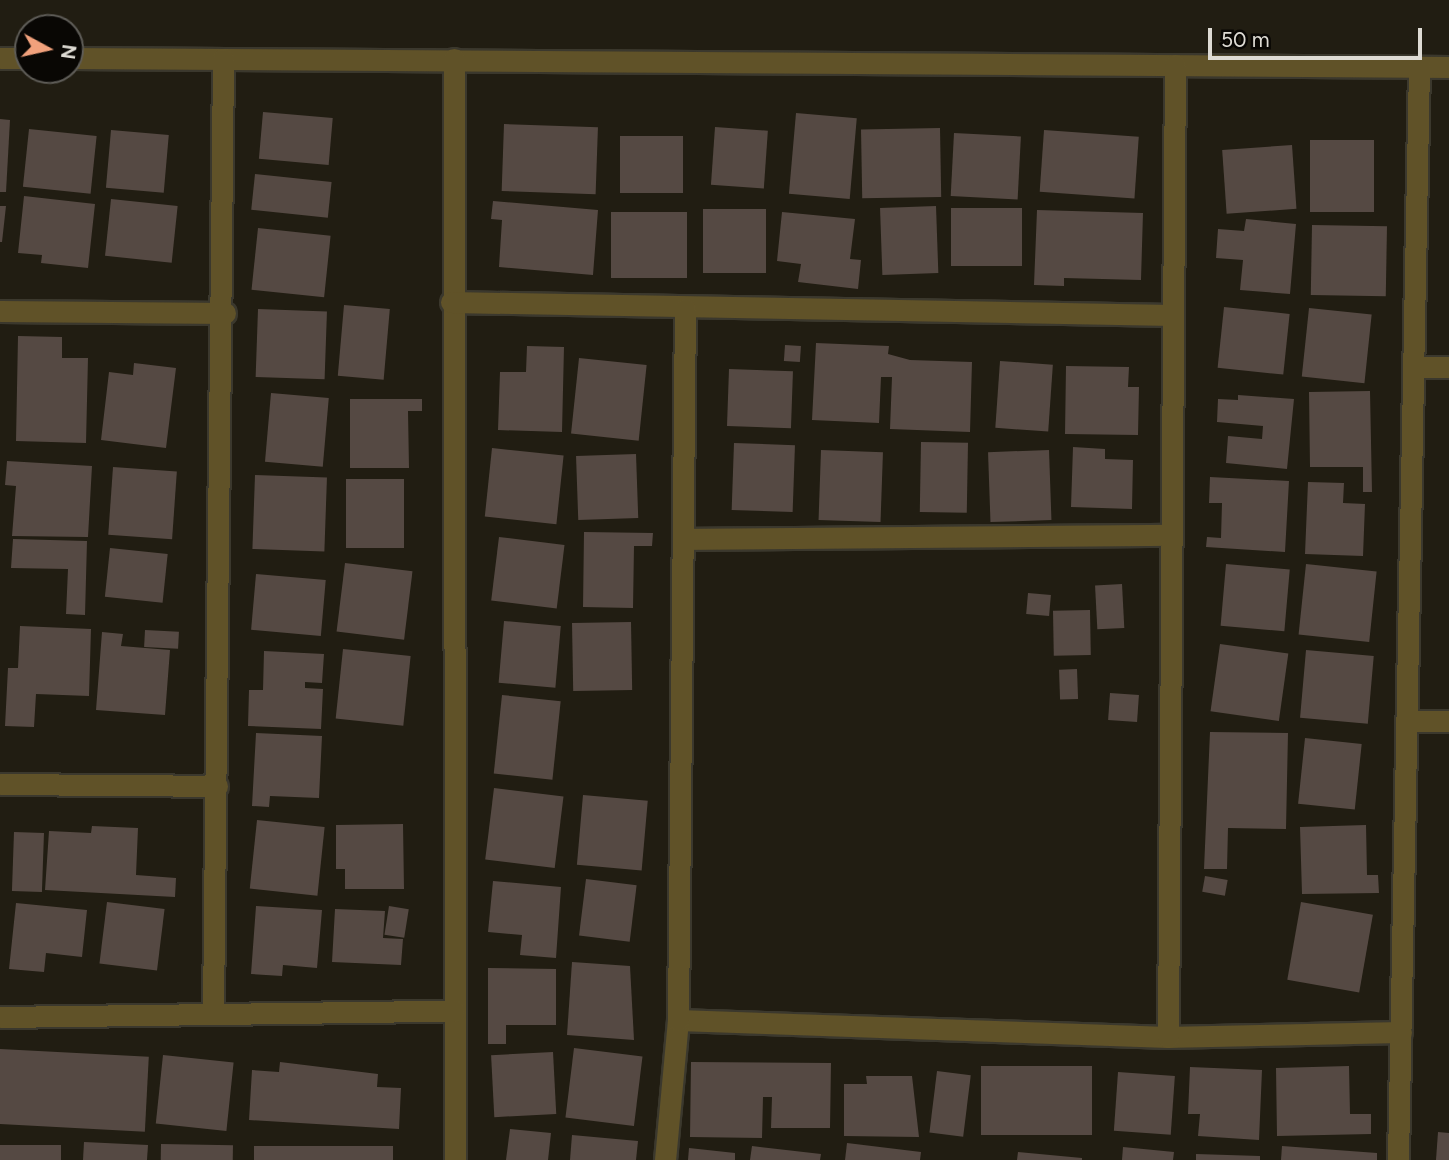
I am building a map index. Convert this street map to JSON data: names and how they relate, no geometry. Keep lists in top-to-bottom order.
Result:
{
  "scale_bar": "50 m",
  "north": "right"
}
